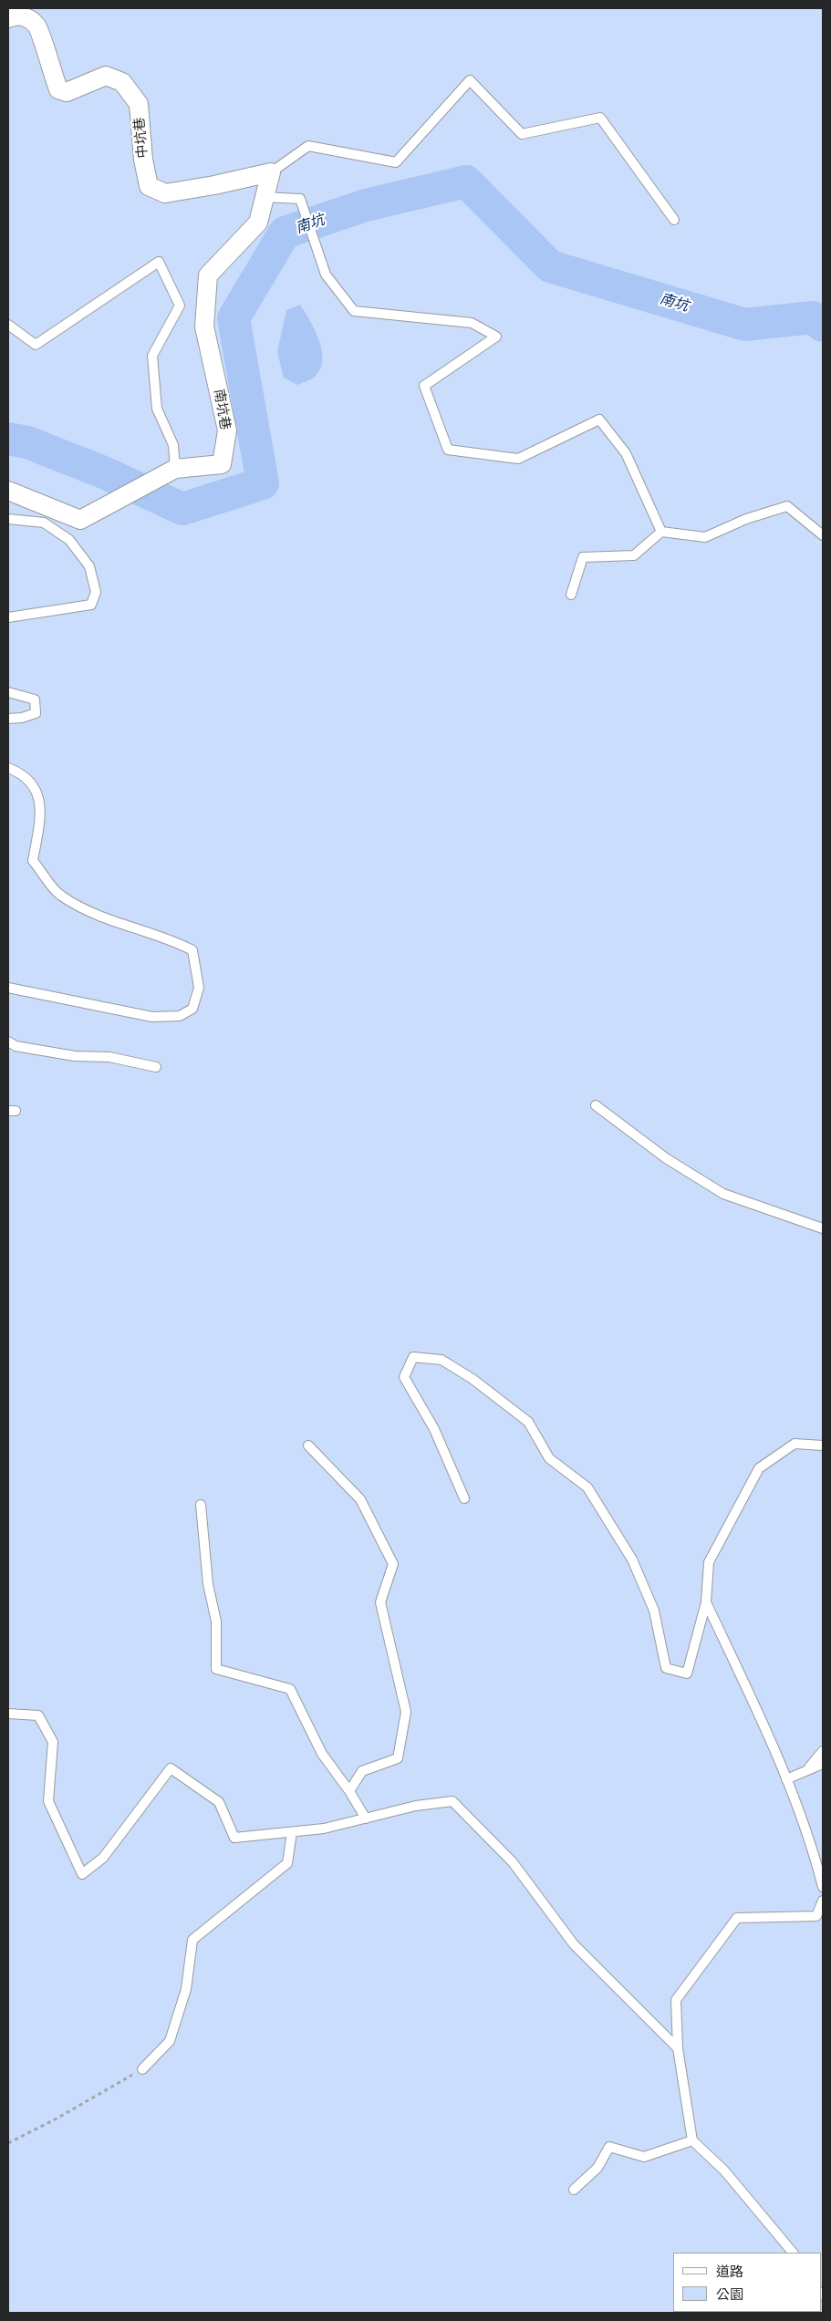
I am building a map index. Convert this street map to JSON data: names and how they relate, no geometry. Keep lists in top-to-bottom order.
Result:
{
  "streets": {
    "street": ["中坑巷", "南坑巷"]
  },
  "crossings": [
    ["中坑巷", "南坑巷"]
  ],
  "water": ["南坑"],
  "legend": ["道路", "公園"]
}
